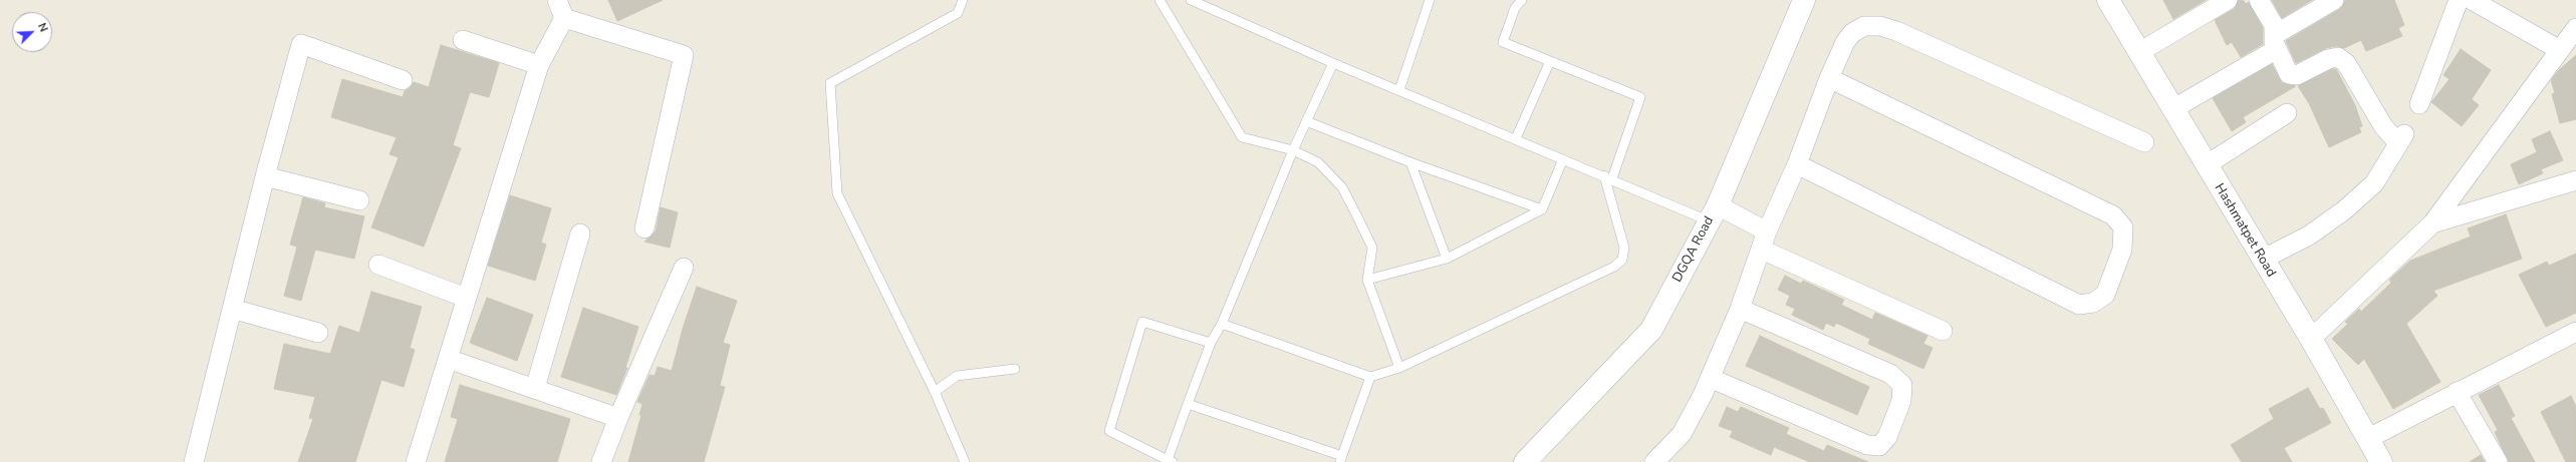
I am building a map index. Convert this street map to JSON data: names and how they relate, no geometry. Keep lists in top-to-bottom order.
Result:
{
  "streets": {
    "main road": ["Hashmatpet Road", "DGQA Road"]
  },
  "north": "top right"
}
